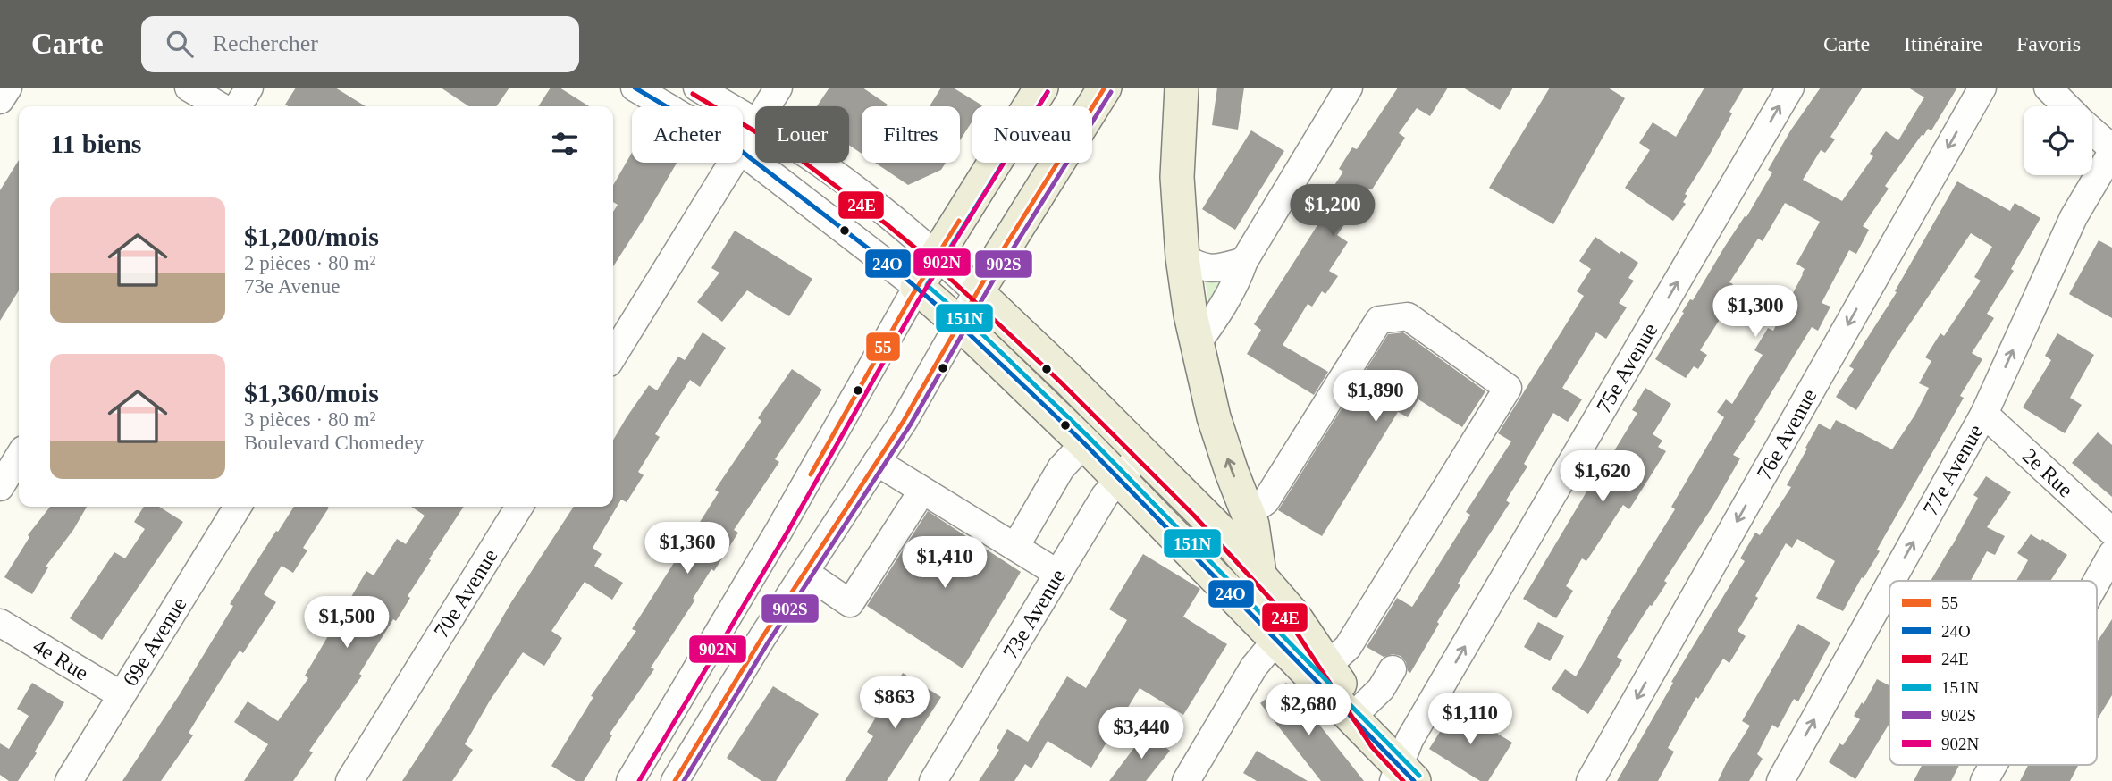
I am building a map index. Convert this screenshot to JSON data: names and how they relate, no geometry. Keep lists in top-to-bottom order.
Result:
{
  "streets": {
    "street": [
      "75e Avenue",
      "76e Avenue",
      "77e Avenue",
      "2e Rue",
      "70e Avenue",
      "73e Avenue",
      "69e Avenue",
      "4e Rue"
    ]
  },
  "crossings": [
    ["77e Avenue", "2e Rue"],
    ["69e Avenue", "4e Rue"]
  ],
  "one_way": ["75e Avenue", "76e Avenue", "77e Avenue"],
  "lines": [
    "transit line 55",
    "transit line 24O",
    "transit line 151N",
    "transit line 902S",
    "transit line 902N",
    "transit line 24E"
  ],
  "legend": [
    "55",
    "24O",
    "24E",
    "151N",
    "902S",
    "902N"
  ],
  "page": {
    "header": "Carte",
    "search": "Rechercher",
    "nav": ["Carte", "Itinéraire", "Favoris"],
    "chip": [
      "Acheter",
      "Louer",
      "Filtres",
      "Nouveau"
    ],
    "heading": "11 biens",
    "list": [
      {
        "name": "$1,200/mois",
        "note": "2 pièces · 80 m² · 73e Avenue"
      },
      {
        "name": "$1,360/mois",
        "note": "3 pièces · 80 m² · Boulevard Chomedey"
      }
    ],
    "price": [
      "$1,200",
      "$1,300",
      "$1,890",
      "$1,620",
      "$1,360",
      "$1,410",
      "$1,500",
      "$863",
      "$2,680",
      "$1,110",
      "$3,440"
    ]
  }
}
